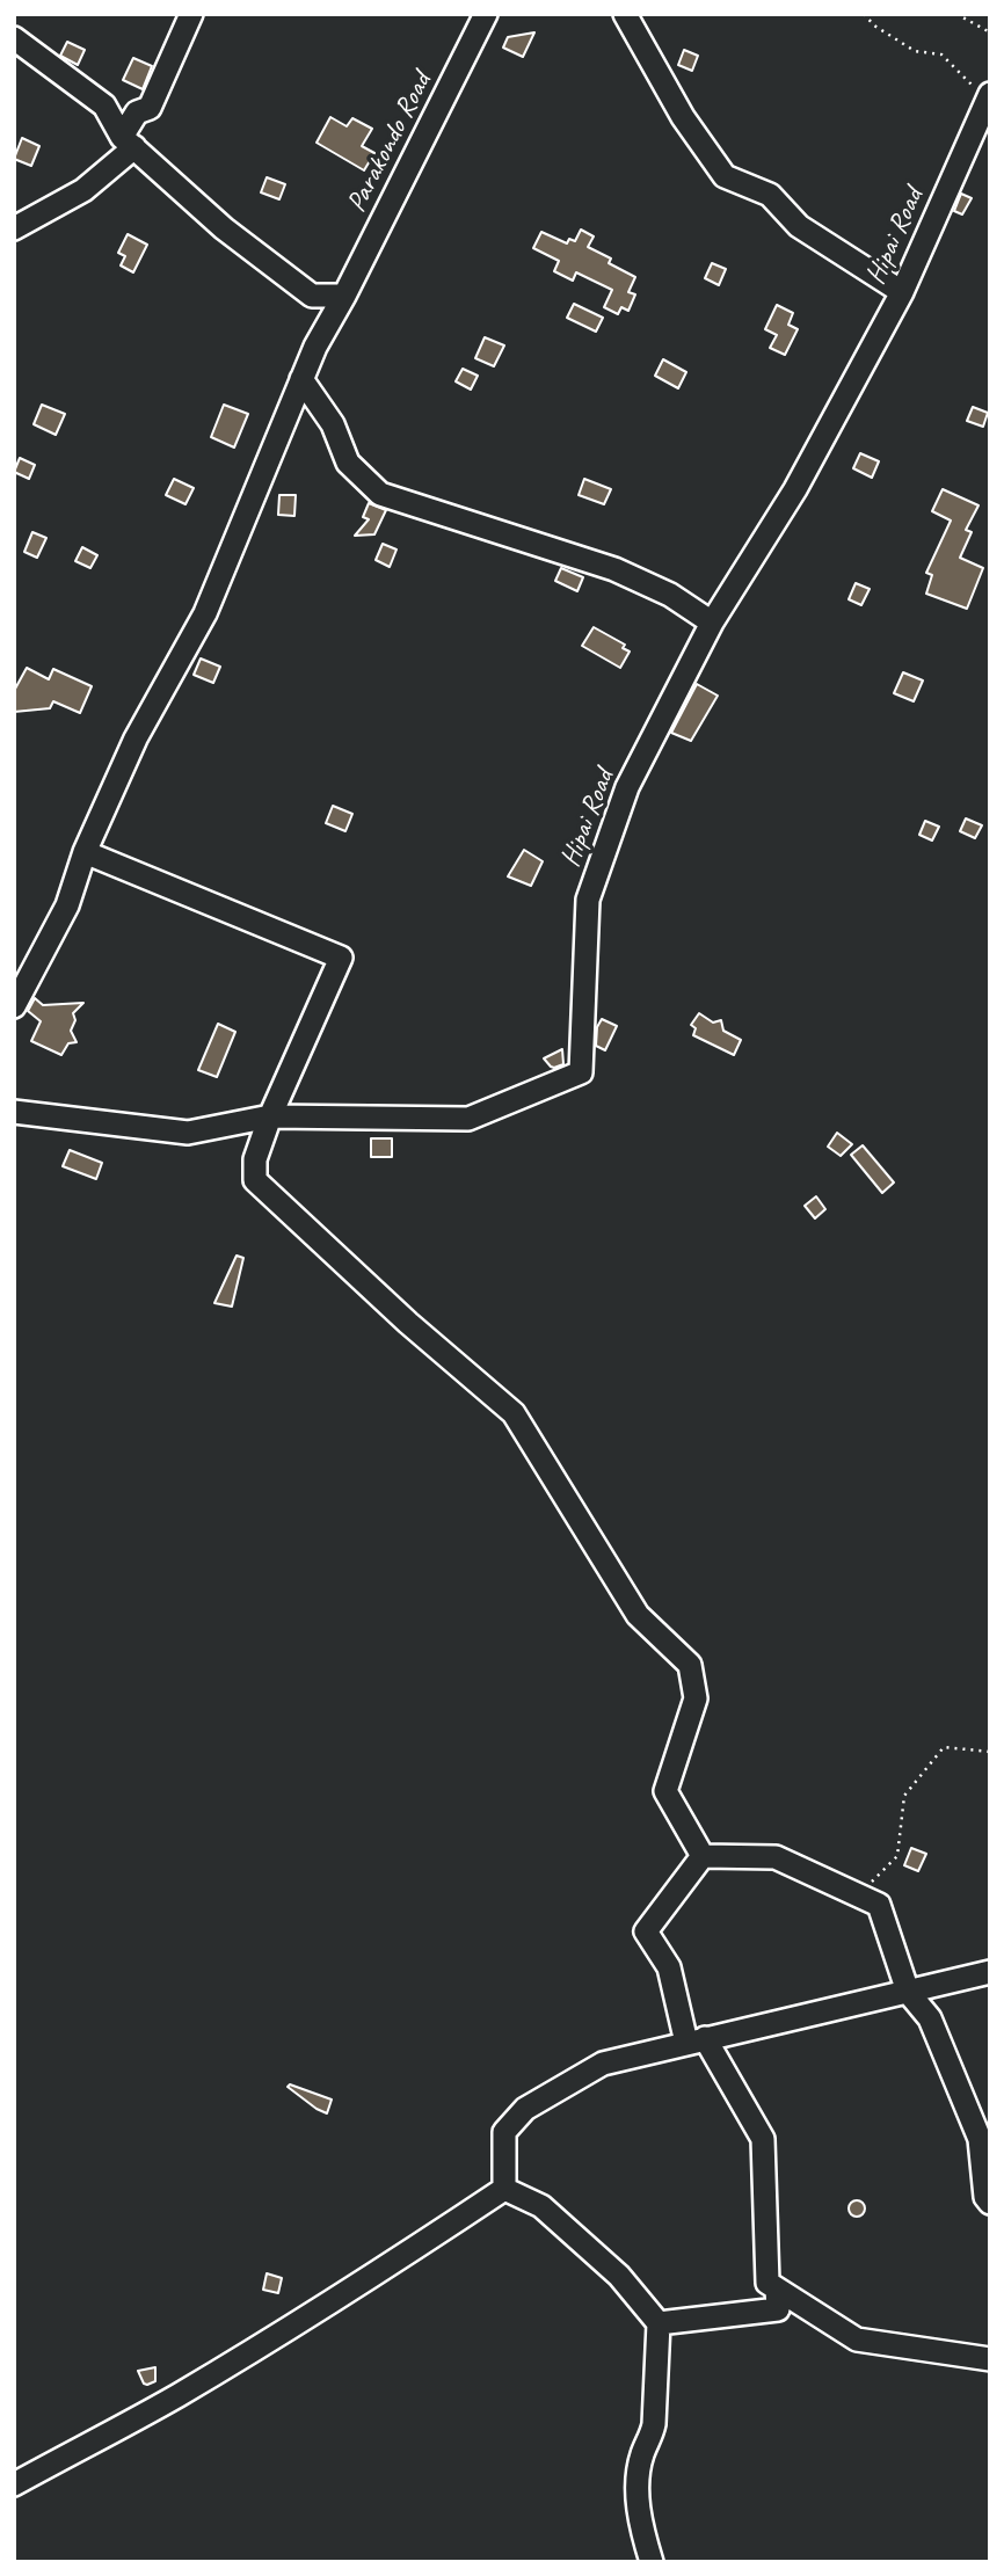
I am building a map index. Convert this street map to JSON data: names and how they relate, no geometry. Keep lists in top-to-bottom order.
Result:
{
  "streets": {
    "street": ["Parakondo Road", "Hipai Road"]
  }
}
